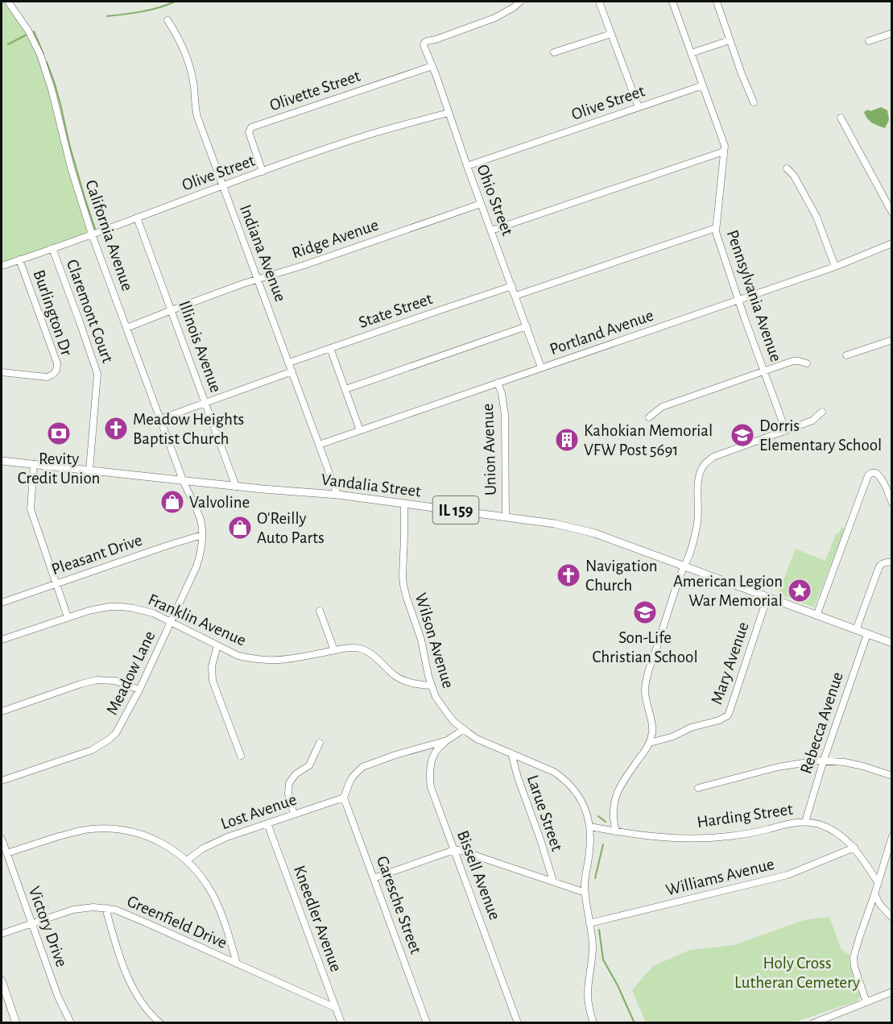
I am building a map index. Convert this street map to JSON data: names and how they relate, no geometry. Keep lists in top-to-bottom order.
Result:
{
  "streets": {
    "main road": ["Vandalia Street", "IL 159"],
    "street": [
      "Olivette Street",
      "Olive Street",
      "Ohio Street",
      "California Avenue",
      "Ridge Avenue",
      "Indiana Avenue",
      "Pennsylvania Avenue",
      "State Street",
      "Claremont Court",
      "Burlington Dr",
      "Portland Avenue",
      "Illinois Avenue",
      "Union Avenue",
      "Pleasant Drive",
      "Franklin Avenue",
      "Wilson Avenue",
      "Mary Avenue",
      "Meadow Lane",
      "Rebecca Avenue",
      "Lost Avenue",
      "Larue Street",
      "Harding Street",
      "Bissell Avenue",
      "Williams Avenue",
      "Garesche Street",
      "Kneedler Avenue",
      "Greenfield Drive",
      "Victory Drive"
    ]
  },
  "crossings": [
    ["Olivette Street", "Olive Street"],
    ["Olivette Street", "Ohio Street"],
    ["Olive Street", "Ohio Street"],
    ["Olive Street", "California Avenue"],
    ["Olive Street", "Indiana Avenue"],
    ["Olive Street", "Pennsylvania Avenue"],
    ["Olive Street", "Claremont Court"],
    ["Olive Street", "Burlington Dr"],
    ["Olive Street", "Illinois Avenue"],
    ["Ohio Street", "Ridge Avenue"],
    ["Ohio Street", "State Street"],
    ["Ohio Street", "Portland Avenue"],
    ["California Avenue", "Ridge Avenue"],
    ["California Avenue", "Vandalia Street"],
    ["California Avenue", "Meadow Lane"],
    ["Ridge Avenue", "Indiana Avenue"],
    ["Ridge Avenue", "Illinois Avenue"],
    ["Indiana Avenue", "State Street"],
    ["Indiana Avenue", "Portland Avenue"],
    ["Indiana Avenue", "Vandalia Street"],
    ["Pennsylvania Avenue", "Portland Avenue"],
    ["Claremont Court", "Vandalia Street"],
    ["Portland Avenue", "Union Avenue"],
    ["Illinois Avenue", "Vandalia Street"],
    ["Union Avenue", "Vandalia Street"],
    ["Vandalia Street", "Wilson Avenue"],
    ["Vandalia Street", "Mary Avenue"],
    ["Vandalia Street", "Meadow Lane"],
    ["Vandalia Street", "Rebecca Avenue"],
    ["Pleasant Drive", "Meadow Lane"],
    ["Franklin Avenue", "Wilson Avenue"],
    ["Franklin Avenue", "Meadow Lane"],
    ["Wilson Avenue", "Larue Street"],
    ["Wilson Avenue", "Harding Street"],
    ["Wilson Avenue", "Williams Avenue"],
    ["Rebecca Avenue", "Harding Street"],
    ["Lost Avenue", "Garesche Street"],
    ["Lost Avenue", "Kneedler Avenue"],
    ["Harding Street", "Williams Avenue"],
    ["Kneedler Avenue", "Greenfield Drive"],
    ["Greenfield Drive", "Victory Drive"]
  ],
  "parks": ["Holy Cross Lutheran Cemetery"],
  "places": {
    "church": ["Meadow Heights Baptist Church", "Navigation Church"],
    "bank": ["Revity Credit Union"],
    "school or university": ["Dorris Elementary School", "Son-Life Christian School"],
    "building": ["Kahokian Memorial VFW Post 5691"],
    "shop": ["Valvoline", "O'Reilly Auto Parts"],
    "place": ["American Legion War Memorial"]
  }
}
